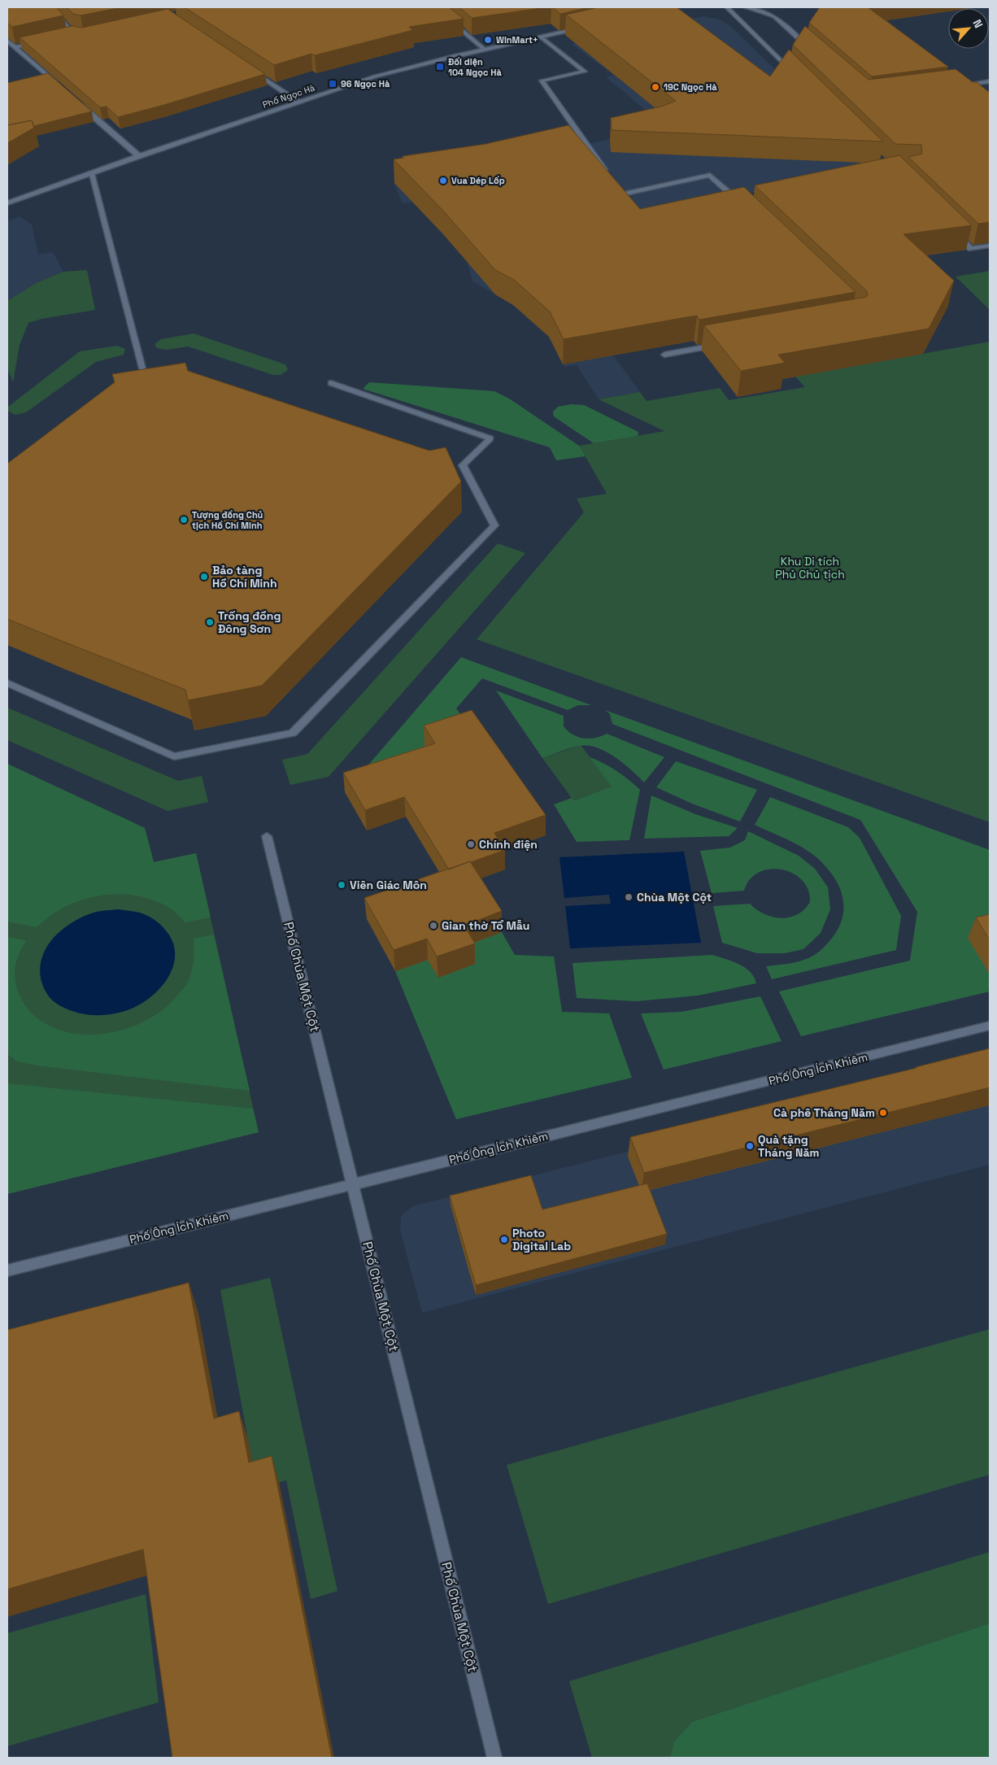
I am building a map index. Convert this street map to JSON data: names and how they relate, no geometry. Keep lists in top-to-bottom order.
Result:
{
  "streets": {
    "street": ["Phố Ngọc Hà", "Phố Chùa Một Cột", "Phố Ông Ích Khiêm"]
  },
  "crossings": [
    ["Phố Chùa Một Cột", "Phố Ông Ích Khiêm"]
  ],
  "parks": ["Khu Di tích Phủ Chủ tịch"],
  "places": {
    "other": [
      "WinMart+",
      "19C Ngọc Hà",
      "Vua Dép Lốp",
      "Tượng đồng Chủ tịch Hồ Chí Minh",
      "Bảo tàng Hồ Chí Minh",
      "Trống đồng Đông Sơn",
      "Chính điện",
      "Viên Giác Môn",
      "Chùa Một Cột",
      "Gian thờ Tổ Mẫu",
      "Cà phê Tháng Năm",
      "Quà tặng Tháng Năm",
      "Photo Digital Lab"
    ],
    "transit": ["Đối diện 104 Ngọc Hà", "96 Ngọc Hà"]
  },
  "north": "top right"
}
